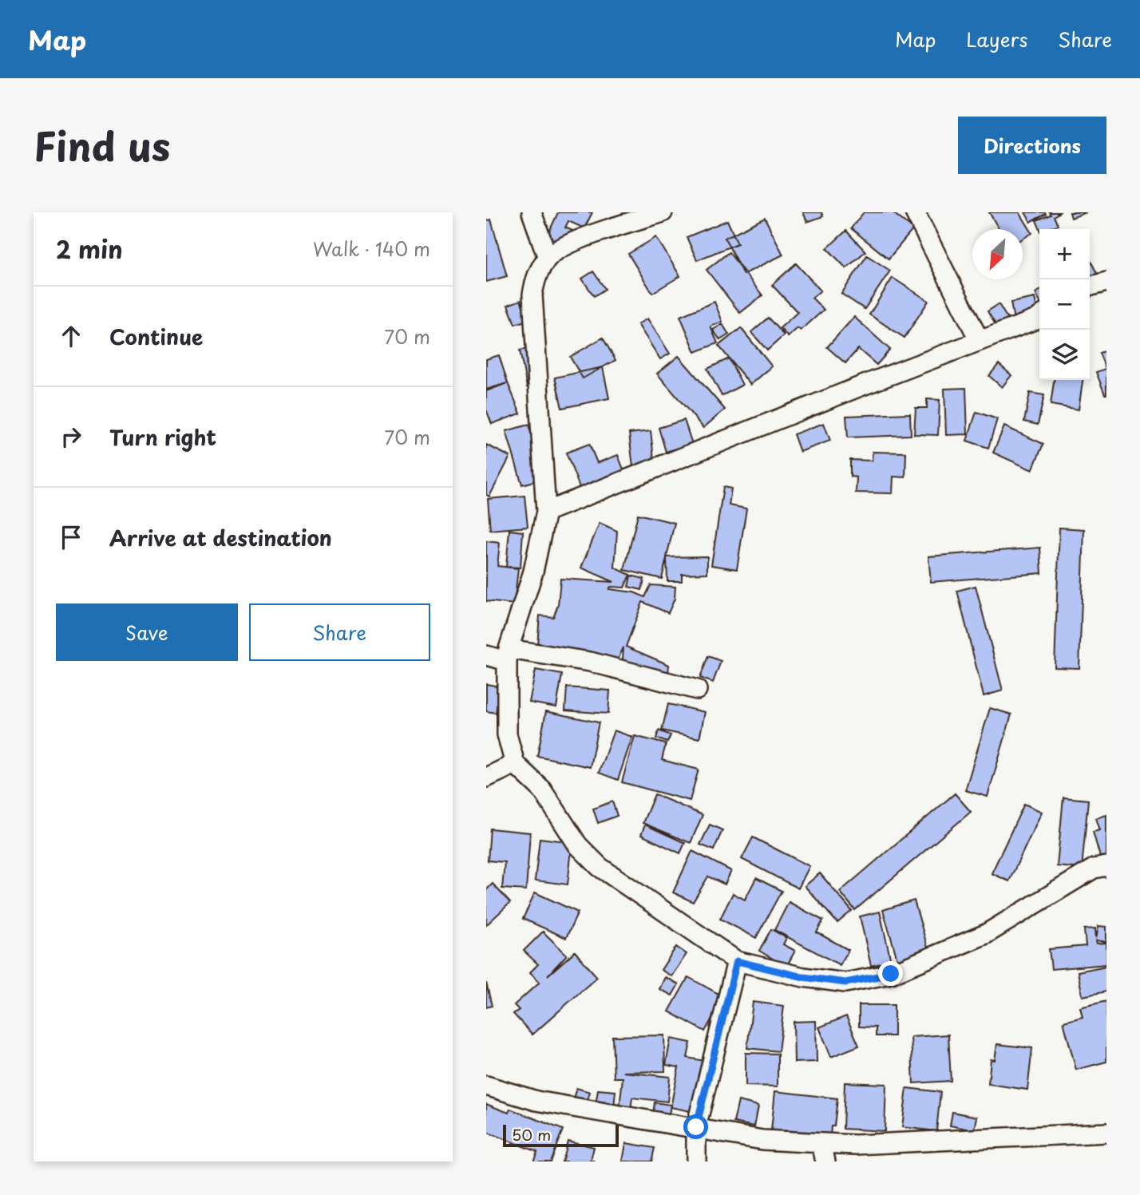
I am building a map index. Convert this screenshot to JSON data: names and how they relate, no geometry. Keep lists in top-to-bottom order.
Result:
{
  "scale_bar": "50 m",
  "north": "bottom left",
  "page": {
    "header": "Map",
    "nav": ["Map", "Layers", "Share"],
    "title": "Find us",
    "buttons": [
      "Directions",
      ["Save", "Share"]
    ],
    "heading": ["2 min", "Walk · 140 m"],
    "map_buttons": ["+", "−"],
    "list": [
      ["Continue", "70 m"],
      ["Turn right", "70 m"],
      "Arrive at destination"
    ],
    "scale": "50 m"
  }
}
